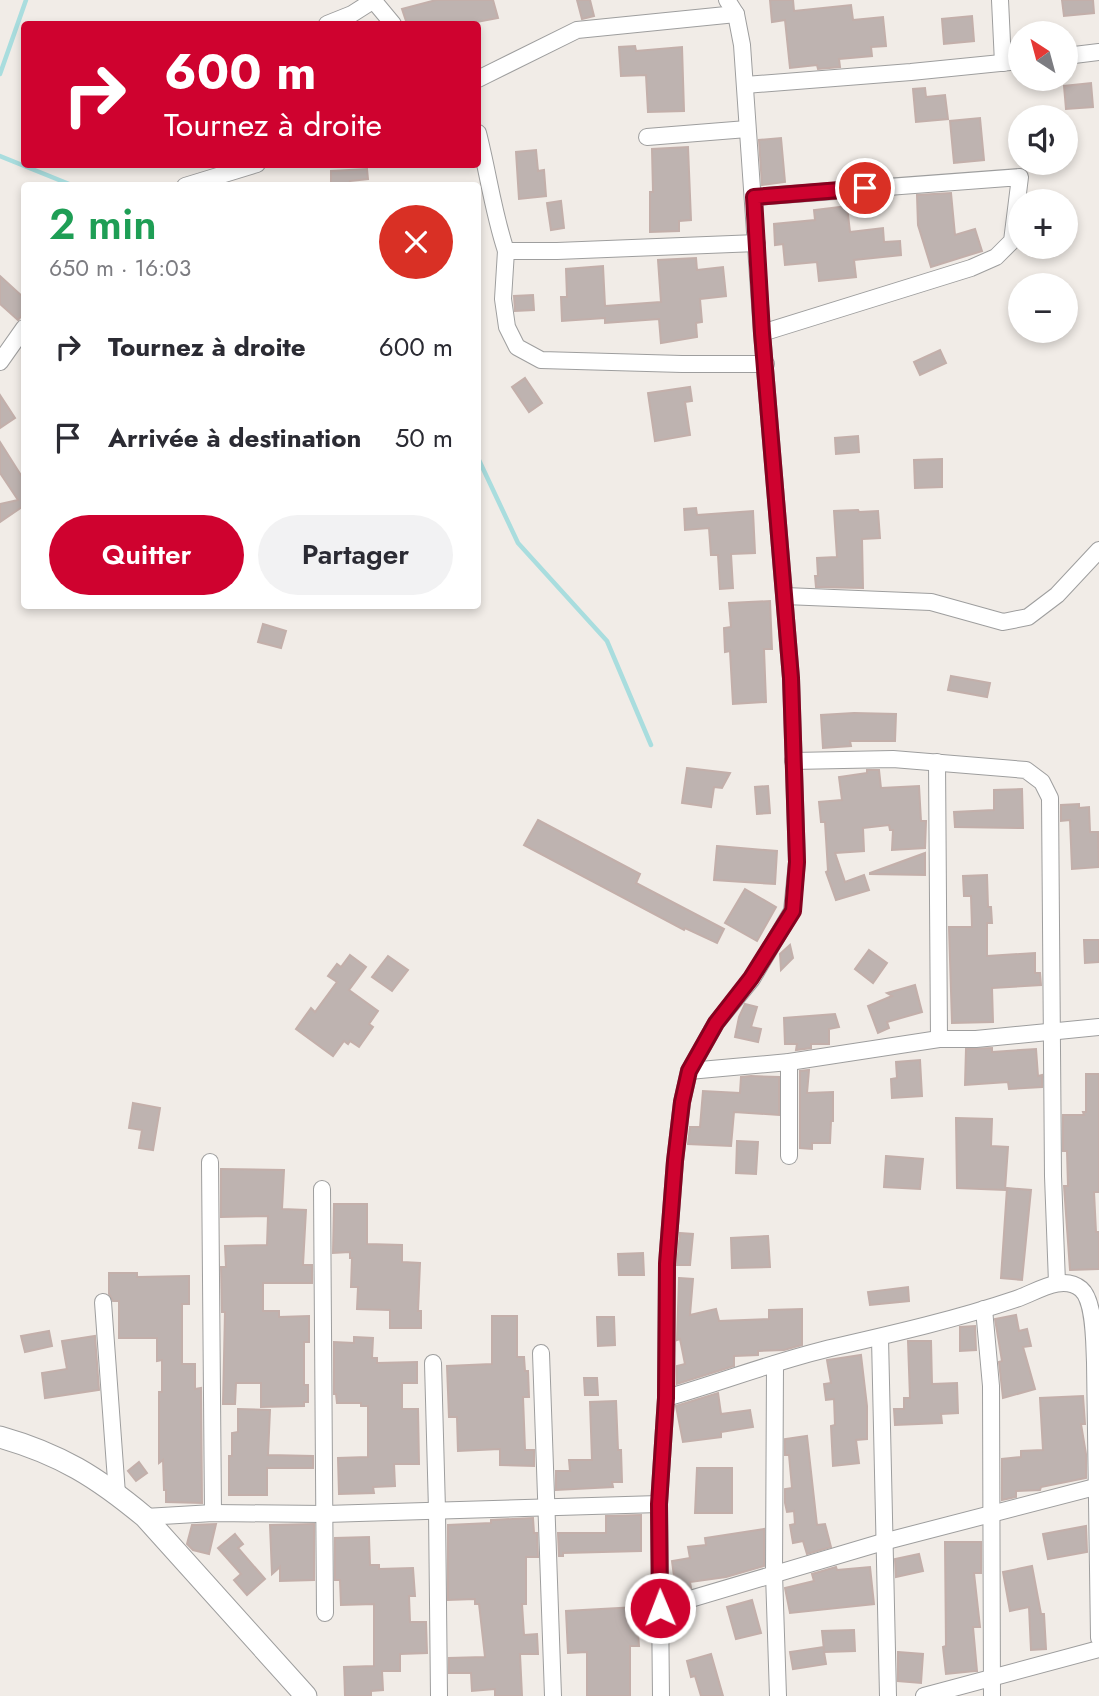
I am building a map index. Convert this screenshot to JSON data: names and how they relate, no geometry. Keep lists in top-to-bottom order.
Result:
{
  "north": "top left",
  "page": {
    "map_buttons": ["+", "−"],
    "turn": ["600 m", "Tournez à droite"],
    "heading": ["2 min", "650 m · 16:03"],
    "list": [
      {
        "name": "Tournez à droite",
        "value": "600 m"
      },
      {
        "name": "Arrivée à destination",
        "value": "50 m"
      }
    ],
    "buttons": ["Quitter", "Partager"]
  }
}
